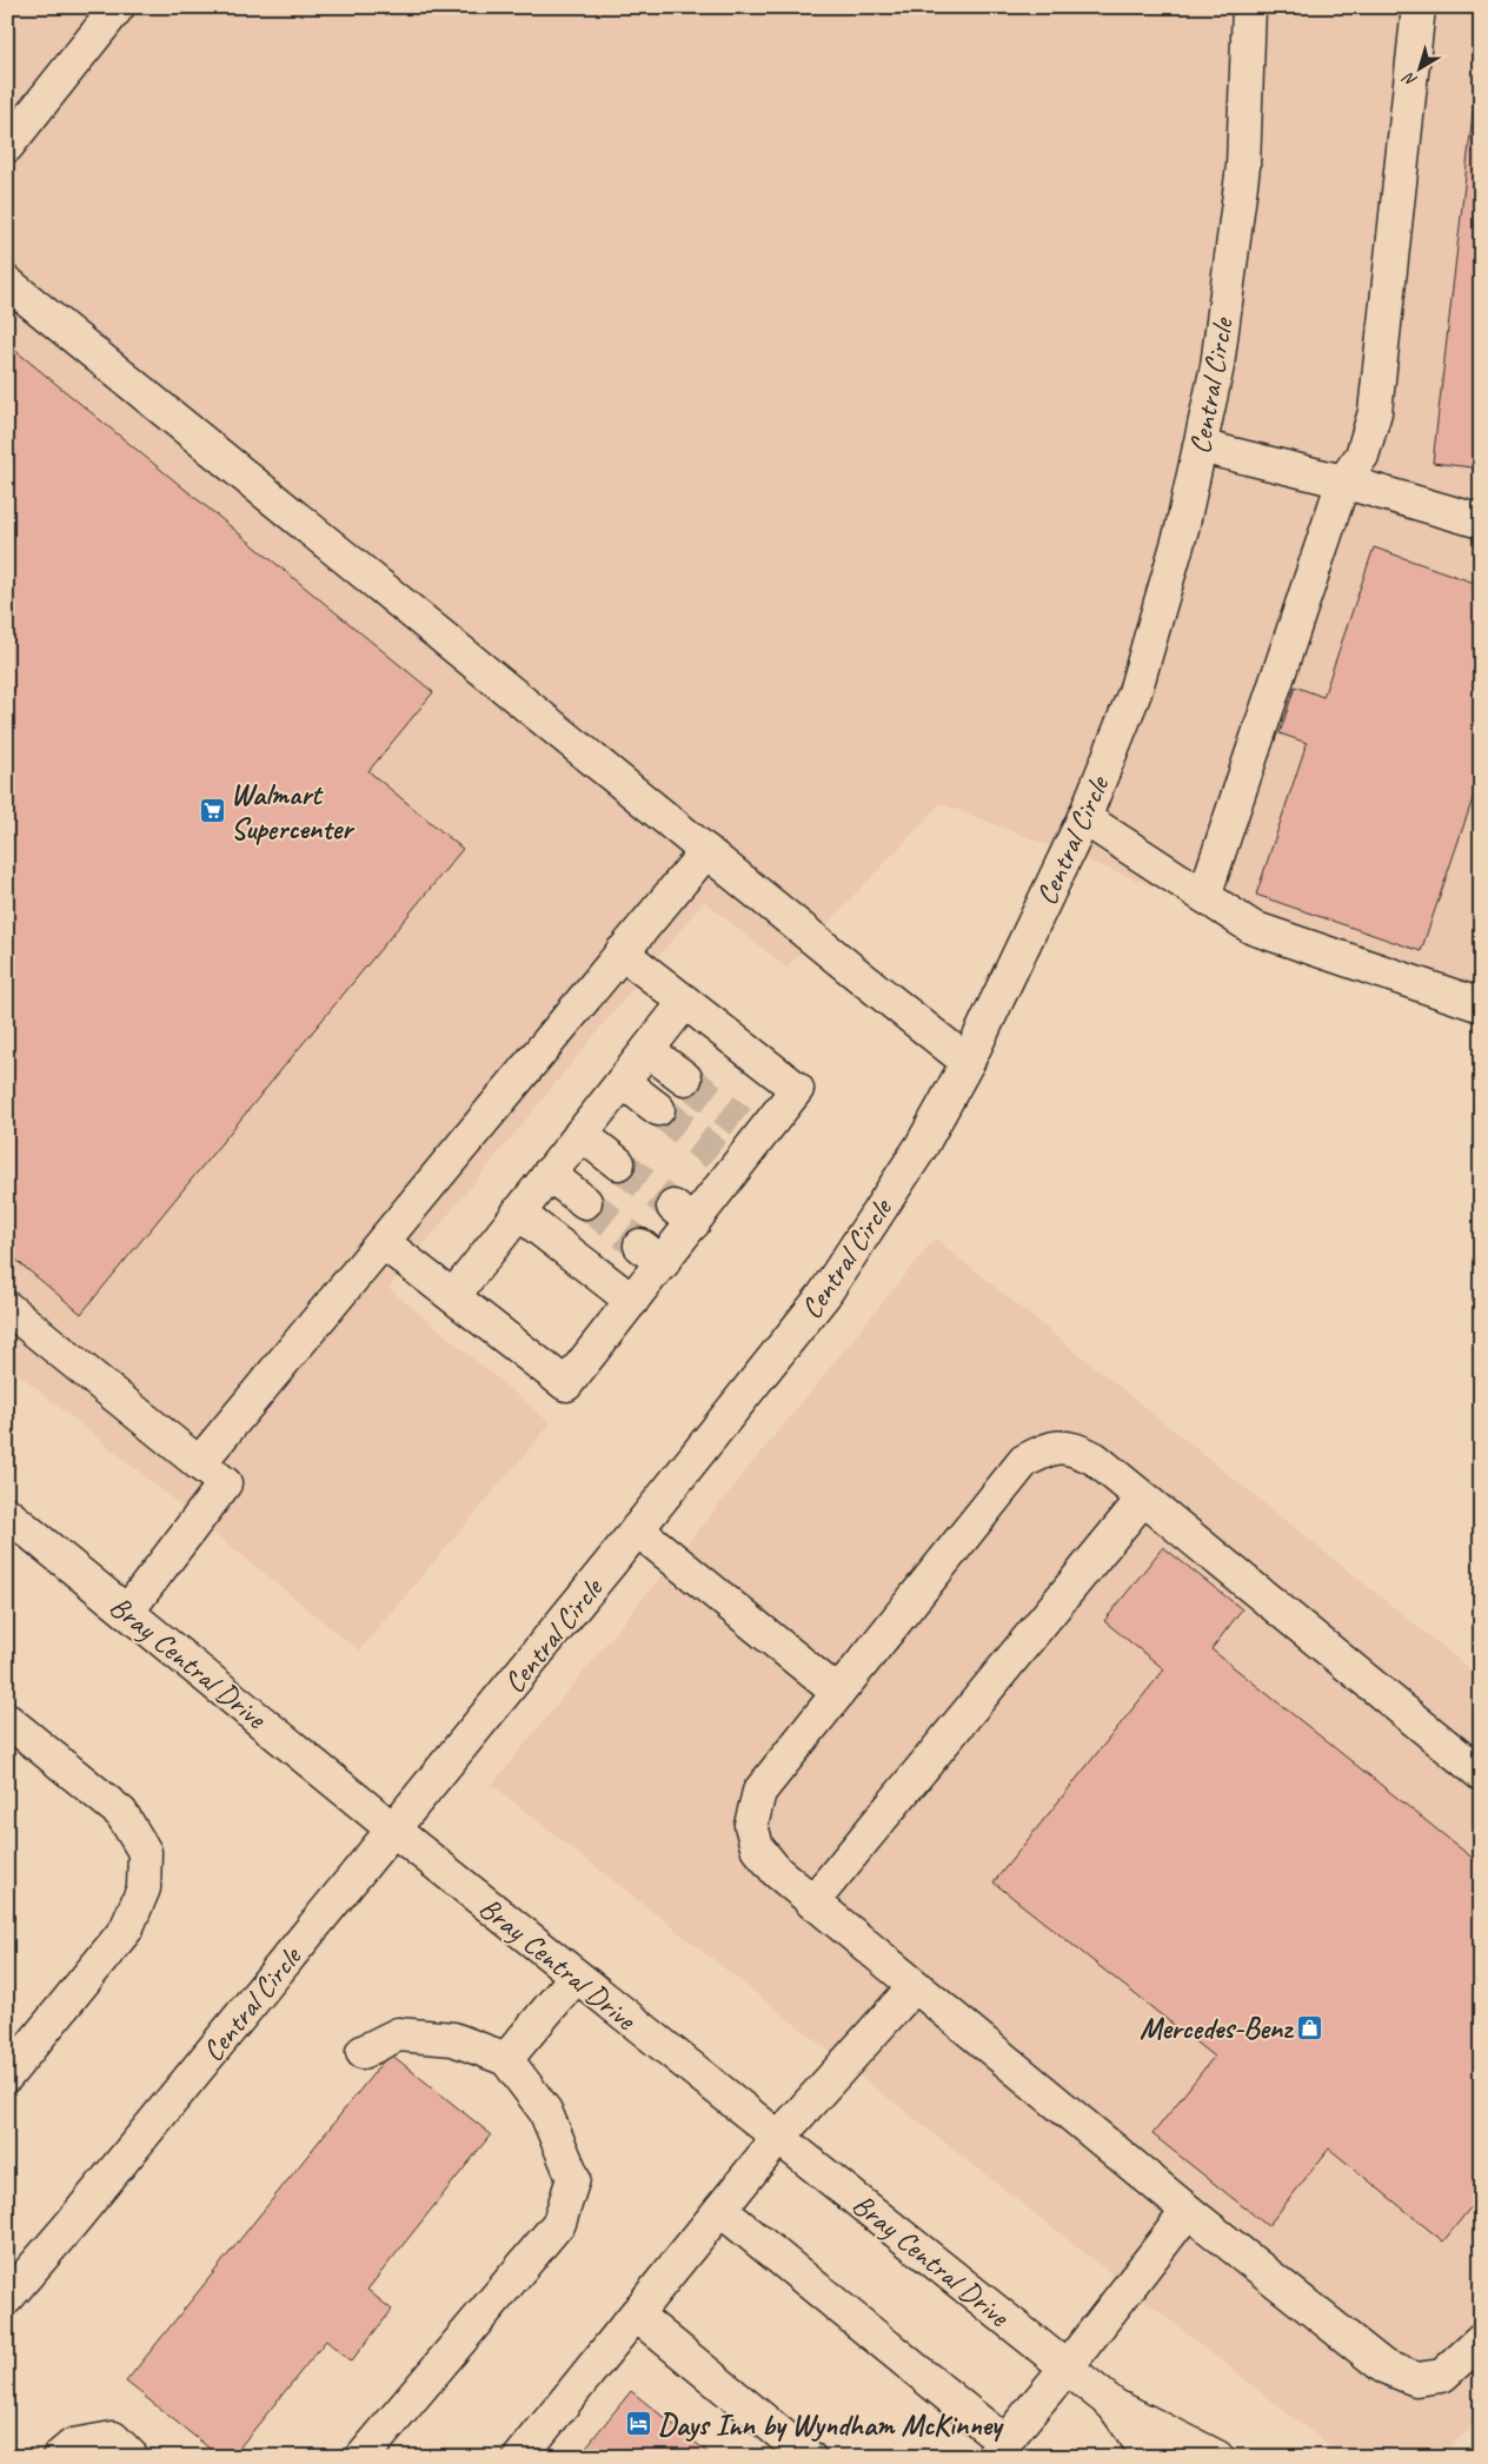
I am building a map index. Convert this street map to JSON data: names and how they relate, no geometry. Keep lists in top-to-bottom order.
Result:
{
  "streets": {
    "street": ["Central Circle", "Bray Central Drive"]
  },
  "crossings": [
    ["Central Circle", "Bray Central Drive"]
  ],
  "places": {
    "supermarket": ["Walmart Supercenter"],
    "shop": ["Mercedes-Benz"],
    "hotel": ["Days Inn by Wyndham McKinney"]
  },
  "north": "bottom left"
}
